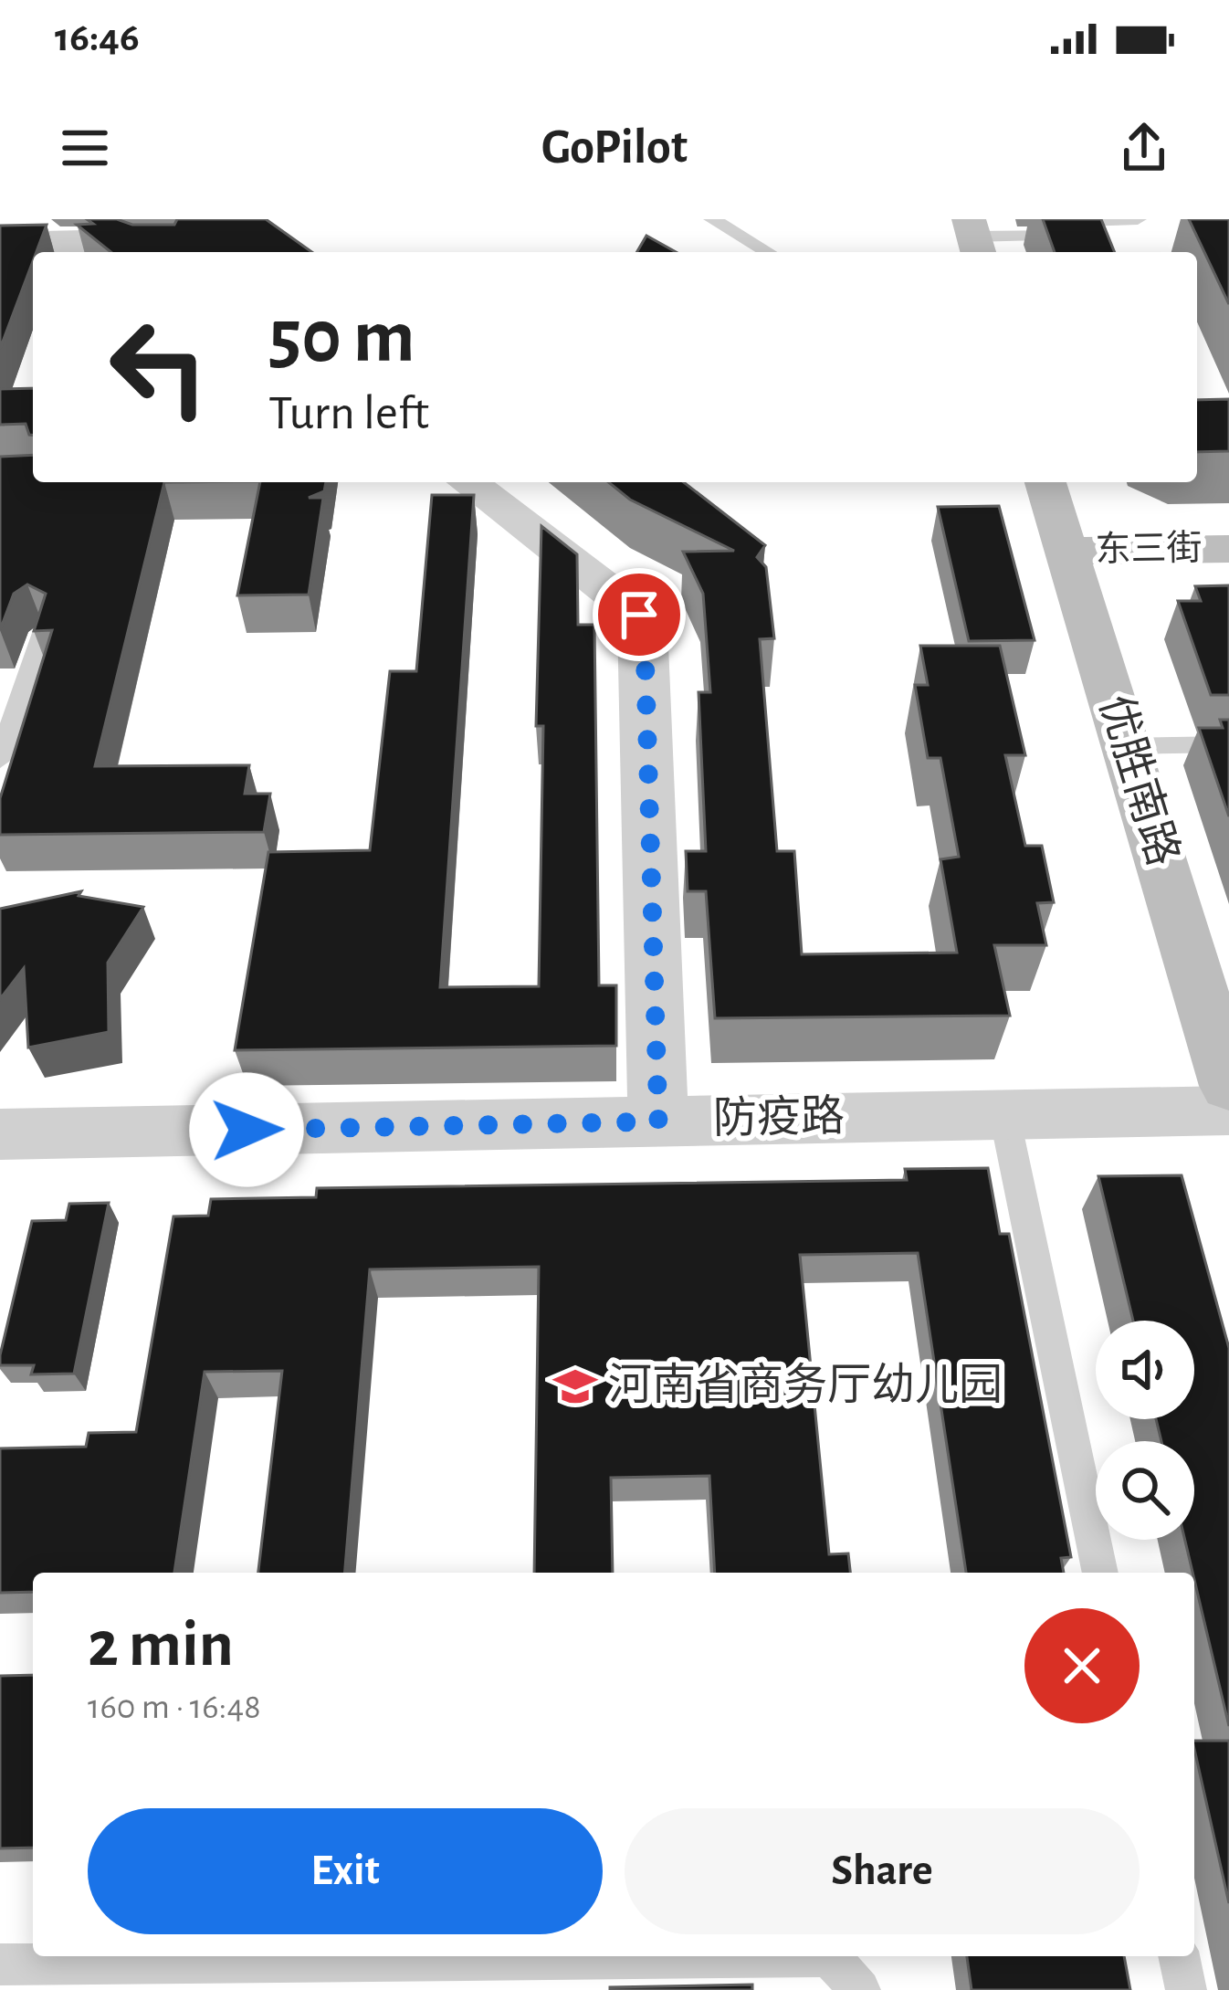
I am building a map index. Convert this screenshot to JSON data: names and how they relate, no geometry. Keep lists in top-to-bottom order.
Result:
{
  "streets": {
    "street": ["东三街", "优胜南路", "防疫路"]
  },
  "crossings": [
    ["东三街", "优胜南路"]
  ],
  "places": {
    "school or university": ["河南省商务厅幼儿园"]
  },
  "page": {
    "status": "16:46",
    "header": "GoPilot",
    "turn": ["50 m", "Turn left"],
    "heading": ["2 min", "160 m · 16:48"],
    "buttons": ["Exit", "Share"]
  }
}
